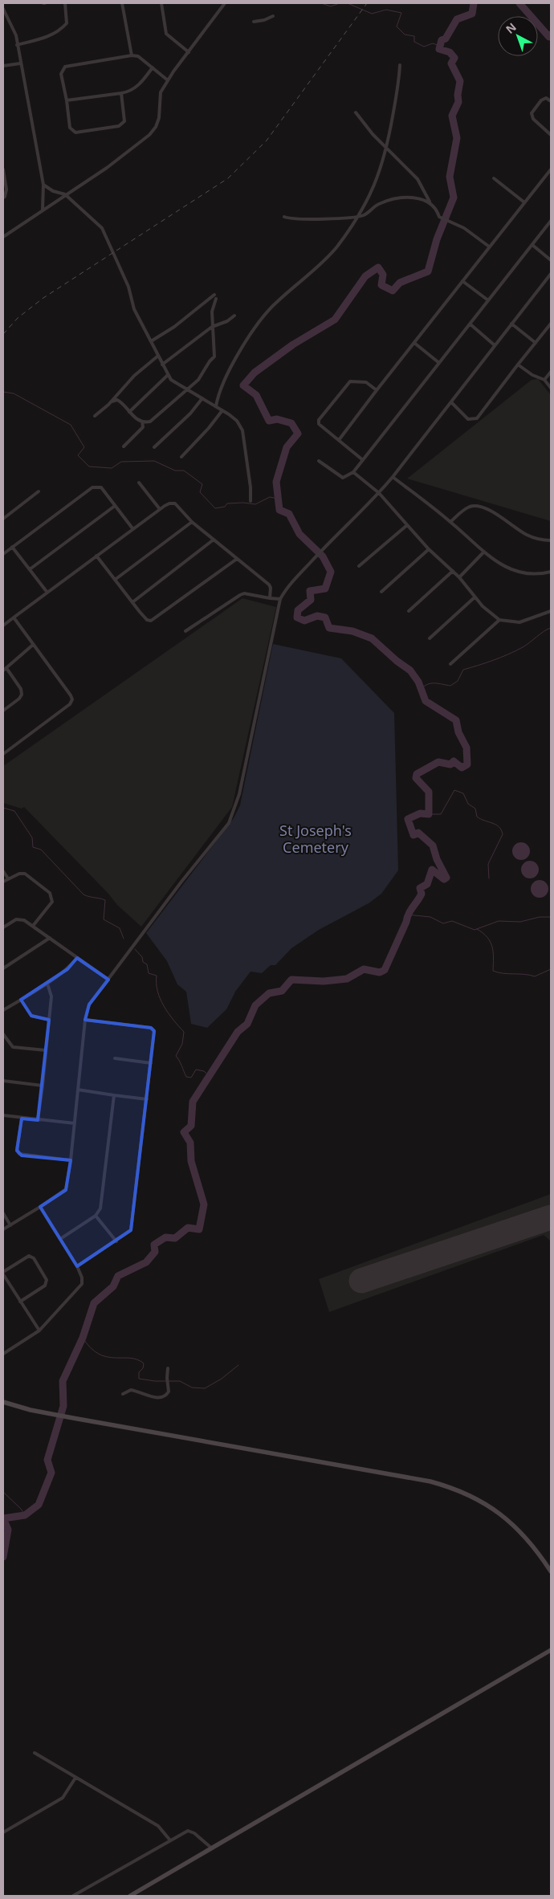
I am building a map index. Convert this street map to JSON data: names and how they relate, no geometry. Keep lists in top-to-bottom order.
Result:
{
  "parks": ["St Joseph's Cemetery"],
  "north": "top left"
}
